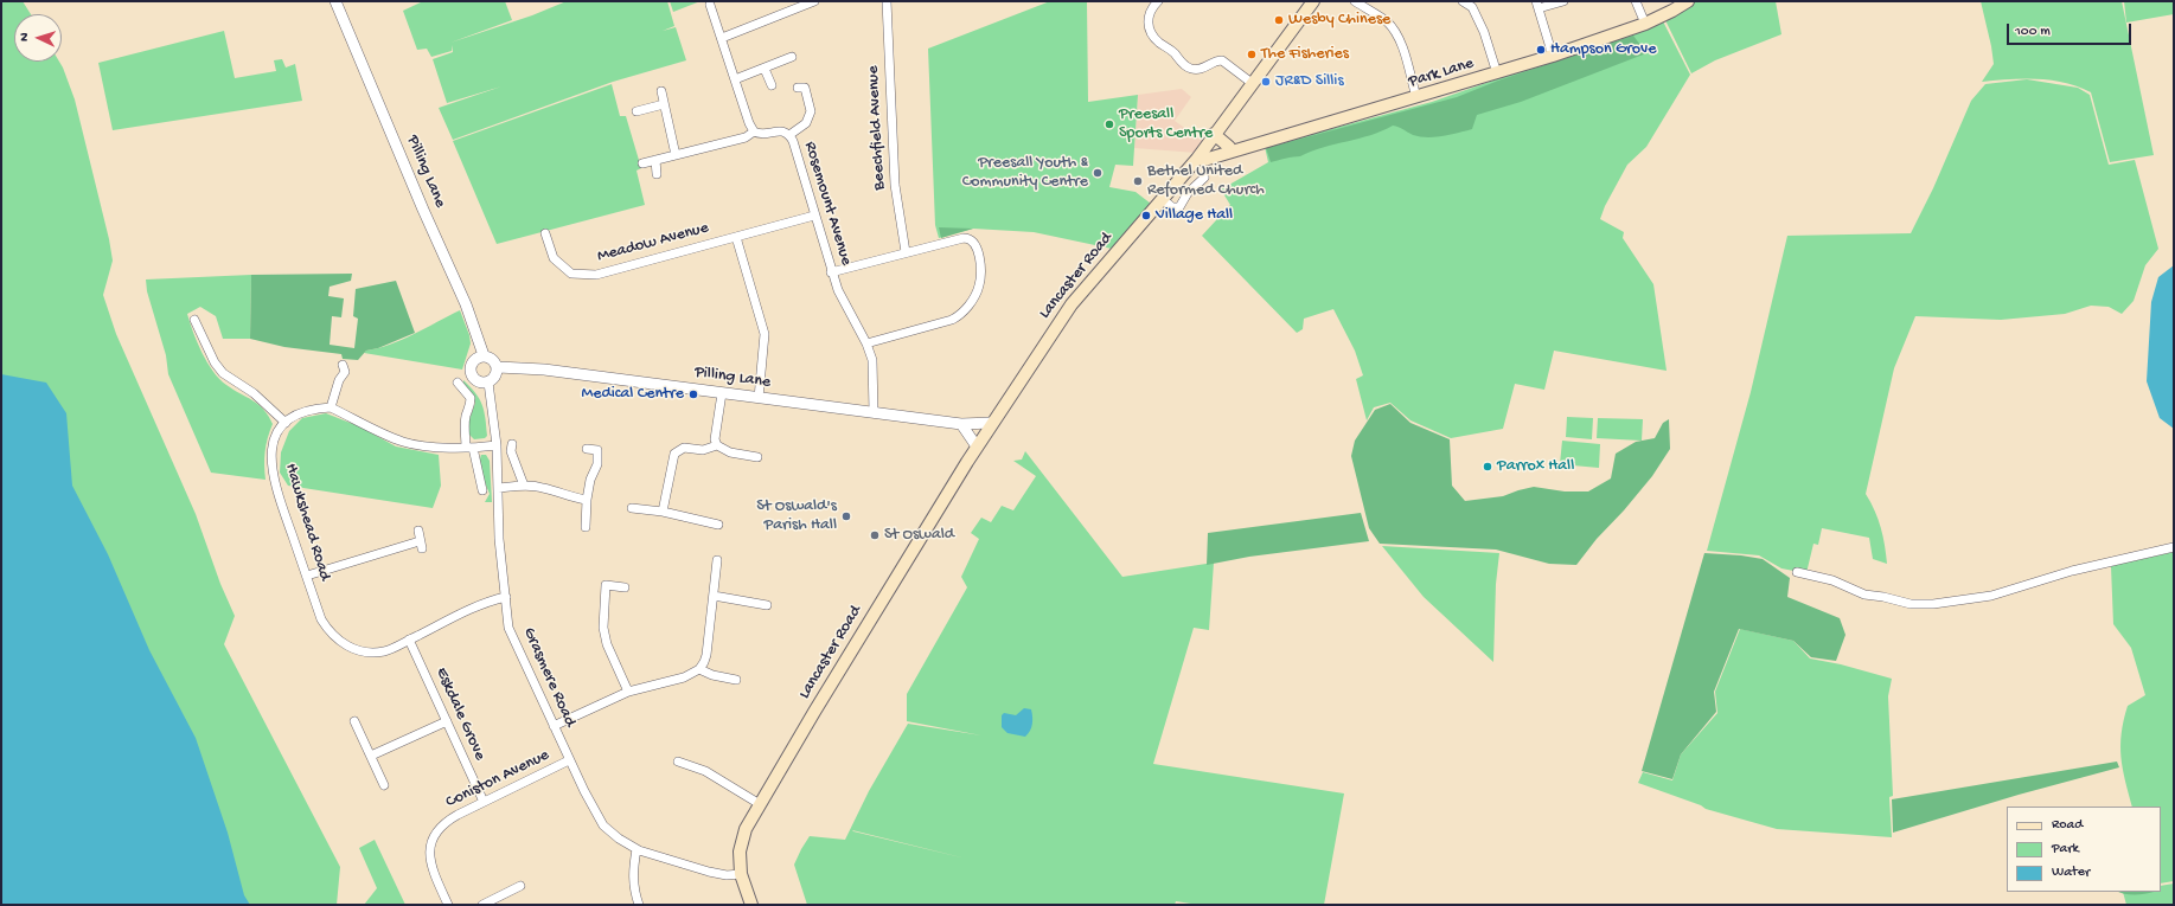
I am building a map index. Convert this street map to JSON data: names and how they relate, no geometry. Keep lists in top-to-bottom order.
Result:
{
  "streets": {
    "main road": ["Park Lane", "Lancaster Road"],
    "street": [
      "Beechfield Avenue",
      "Pilling Lane",
      "Rosemount Avenue",
      "Meadow Avenue",
      "Hawkshead Road",
      "Grasmere Road",
      "Eskdale Grove",
      "Coniston Avenue"
    ]
  },
  "crossings": [
    ["Park Lane", "Lancaster Road"],
    ["Pilling Lane", "Rosemount Avenue"],
    ["Pilling Lane", "Lancaster Road"],
    ["Pilling Lane", "Grasmere Road"],
    ["Rosemount Avenue", "Meadow Avenue"],
    ["Lancaster Road", "Grasmere Road"],
    ["Hawkshead Road", "Grasmere Road"],
    ["Hawkshead Road", "Eskdale Grove"],
    ["Grasmere Road", "Coniston Avenue"],
    ["Eskdale Grove", "Coniston Avenue"]
  ],
  "places": [
    "Wesby Chinese",
    "Hampson Grove",
    "The Fisheries",
    "JR&D Sillis",
    "Preesall Sports Centre",
    "Preesall Youth & Community Centre",
    "Bethel United Reformed Church",
    "Village Hall",
    "Medical Centre",
    "Parrox Hall",
    "St Oswald's Parish Hall",
    "St Oswald"
  ],
  "legend": ["Road", "Park", "Water"],
  "scale_bar": "100 m",
  "north": "left"
}
